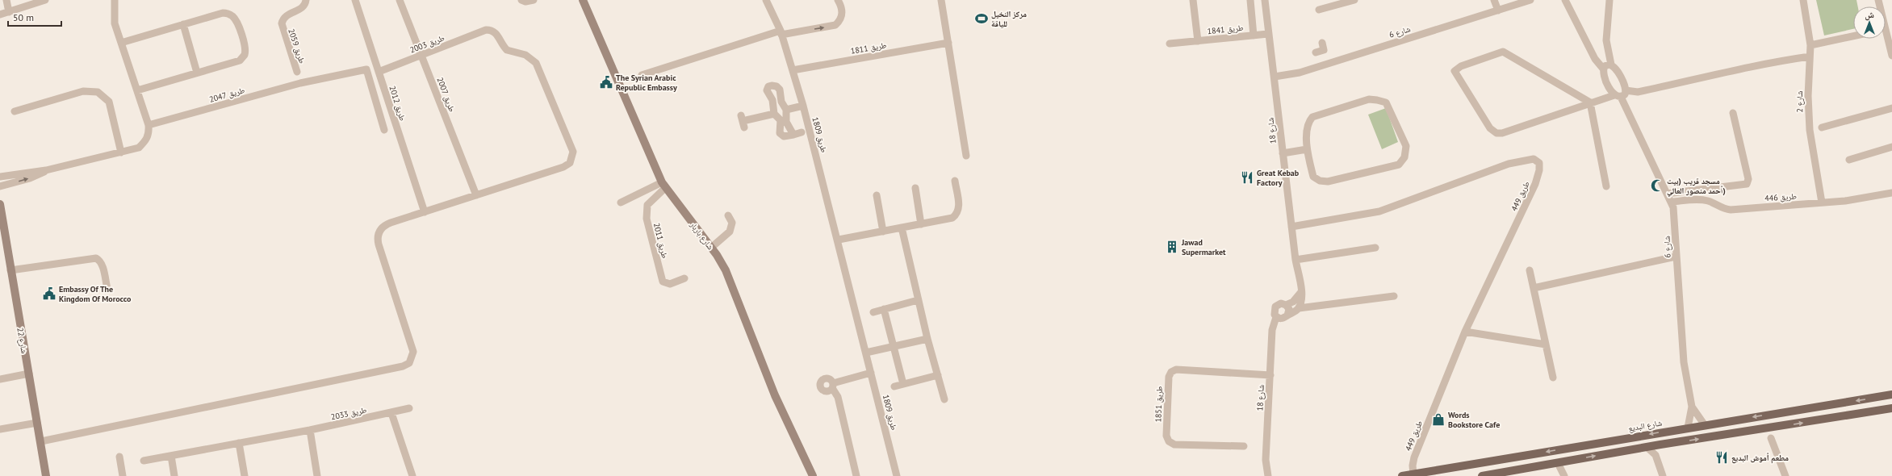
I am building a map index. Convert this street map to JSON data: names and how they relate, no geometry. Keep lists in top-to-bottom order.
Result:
{
  "streets": {
    "main road": ["شارع البديع"],
    "street": [
      "طريق 1841",
      "شارع 6",
      "طريق 2003",
      "طريق 2059",
      "طريق 1811",
      "طريق 2047",
      "طريق 2007",
      "شارع 2",
      "طريق 2012",
      "شارع 18",
      "طريق 1809",
      "طريق 449",
      "طريق 446",
      "شارع باربار",
      "طريق 2011",
      "شارع 22",
      "طريق 1851",
      "طريق 2033"
    ]
  },
  "crossings": [
    ["طريق 1841", "شارع 18"],
    ["شارع 6", "شارع 18"],
    ["شارع 6", "طريق 446"],
    ["شارع 6", "شارع البديع"],
    ["طريق 2003", "طريق 2007"],
    ["طريق 2003", "طريق 2012"],
    ["طريق 1811", "طريق 1809"],
    ["شارع 2", "طريق 446"],
    ["شارع 18", "طريق 449"],
    ["شارع 18", "طريق 1851"],
    ["طريق 449", "شارع البديع"],
    ["شارع باربار", "طريق 2011"]
  ],
  "places": {
    "sports": ["مركز النخيل للياقة"],
    "public building": ["The Syrian Arabic Republic Embassy", "Embassy Of The Kingdom Of Morocco"],
    "restaurant": ["Great Kebab Factory", "مطعم أموش البديع"],
    "mosque": ["مسجد قريب (بيت أحمد منصور العالي)"],
    "building": ["Jawad Supermarket"],
    "shop": ["Words Bookstore Cafe"]
  },
  "scale_bar": "50 m",
  "north": "top"
}
